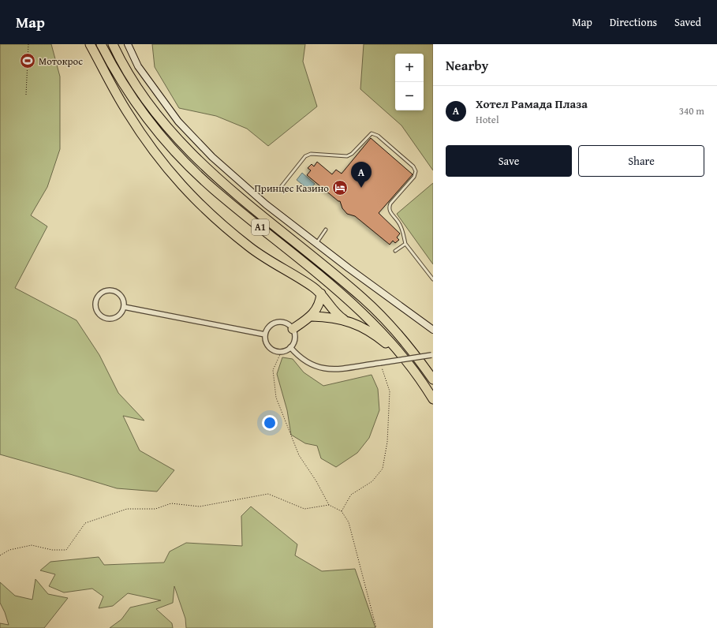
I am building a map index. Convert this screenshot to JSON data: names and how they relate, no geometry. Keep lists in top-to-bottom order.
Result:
{
  "streets": {
    "highway": ["A1"]
  },
  "places": {
    "sports": ["Мотокрос"],
    "hotel": ["Принцес Казино"]
  },
  "page": {
    "header": "Map",
    "nav": ["Map", "Directions", "Saved"],
    "heading": "Nearby",
    "map_buttons": ["+", "−"],
    "list": [
      {
        "mark": "A",
        "name": "Хотел Рамада Плаза",
        "note": "Hotel",
        "value": "340 m"
      }
    ],
    "buttons": ["Save", "Share"],
    "pins": "A"
  }
}
